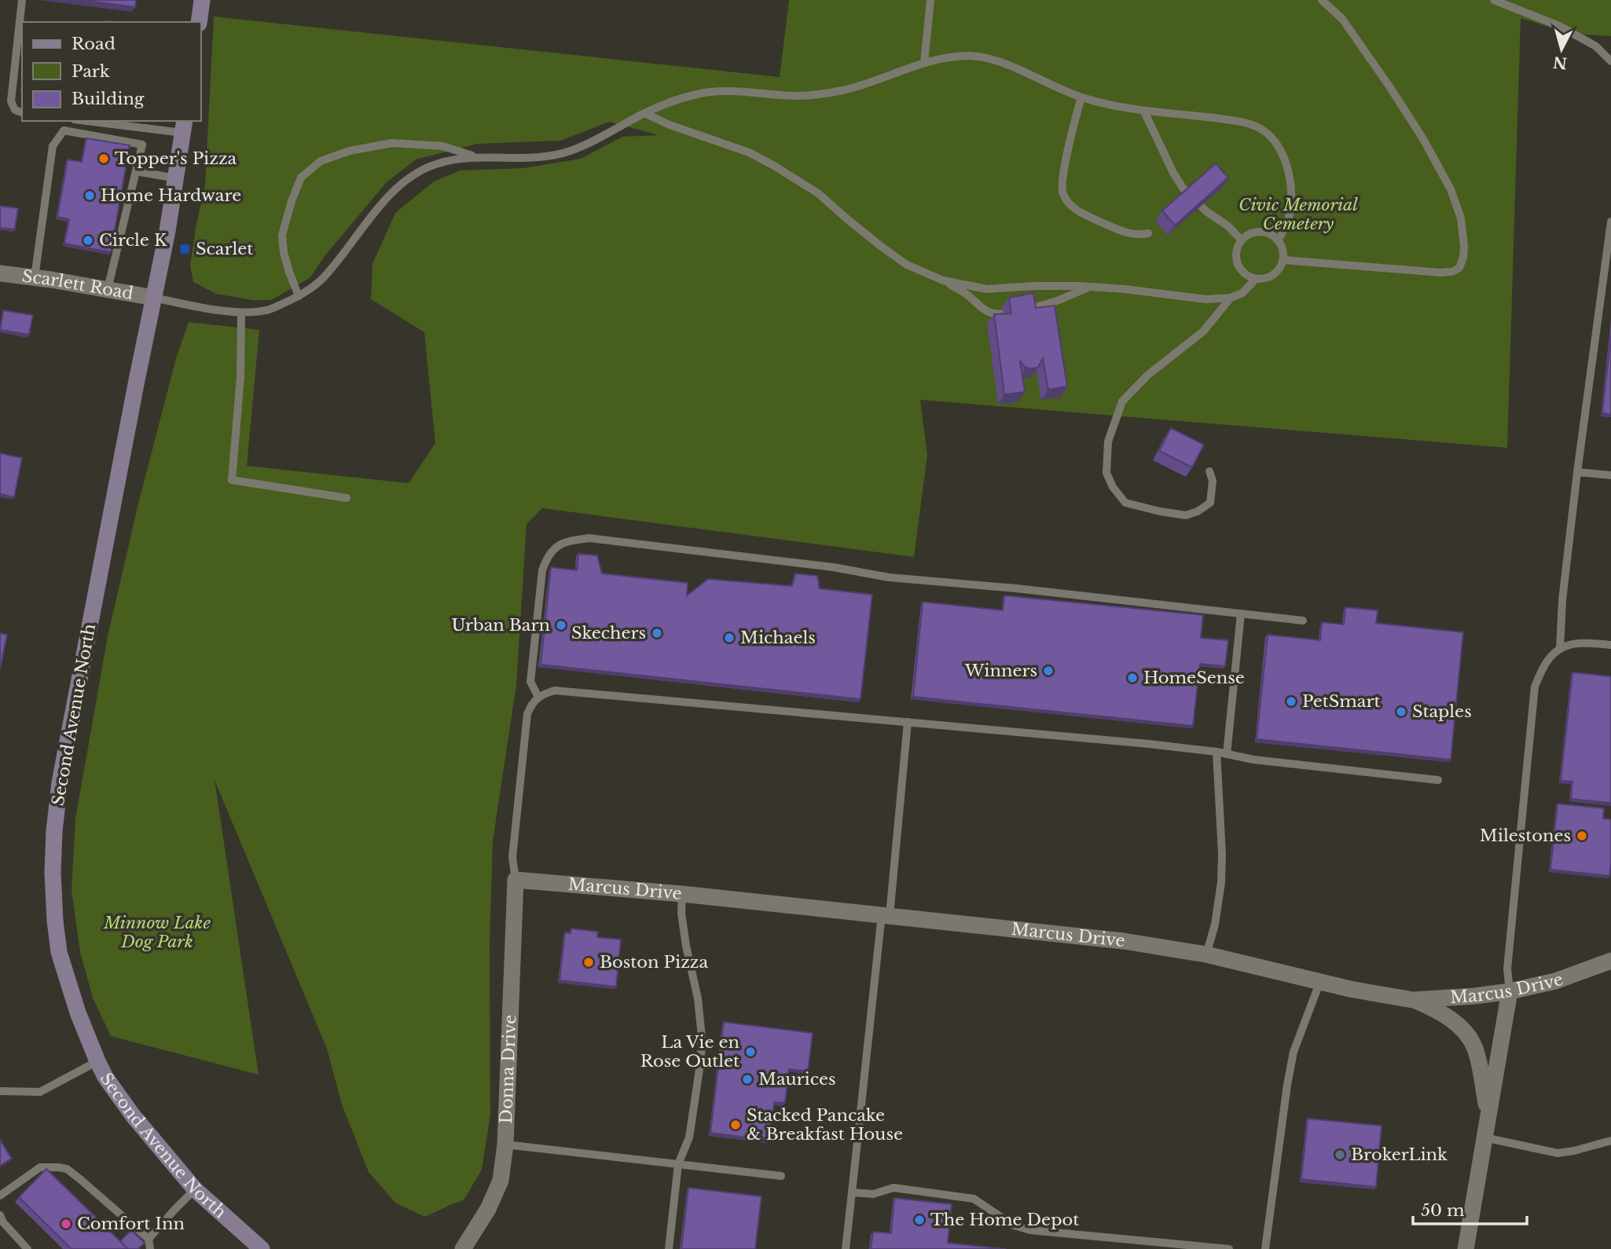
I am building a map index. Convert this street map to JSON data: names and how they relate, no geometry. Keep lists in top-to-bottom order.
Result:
{
  "streets": {
    "main road": ["Second Avenue North"],
    "street": ["Scarlett Road", "Marcus Drive", "Donna Drive"]
  },
  "crossings": [
    ["Scarlett Road", "Second Avenue North"],
    ["Marcus Drive", "Donna Drive"]
  ],
  "parks": ["Civic Memorial Cemetery", "Minnow Lake Dog Park"],
  "places": {
    "other": [
      "Topper's Pizza",
      "Home Hardware",
      "Circle K",
      "Urban Barn",
      "Skechers",
      "Michaels",
      "Winners",
      "HomeSense",
      "PetSmart",
      "Staples",
      "Milestones",
      "Boston Pizza",
      "La Vie en Rose Outlet",
      "Maurices",
      "Stacked Pancake & Breakfast House",
      "BrokerLink",
      "The Home Depot",
      "Comfort Inn"
    ],
    "transit": ["Scarlet"]
  },
  "legend": ["Road", "Park", "Building"],
  "scale_bar": "50 m",
  "north": "bottom"
}
